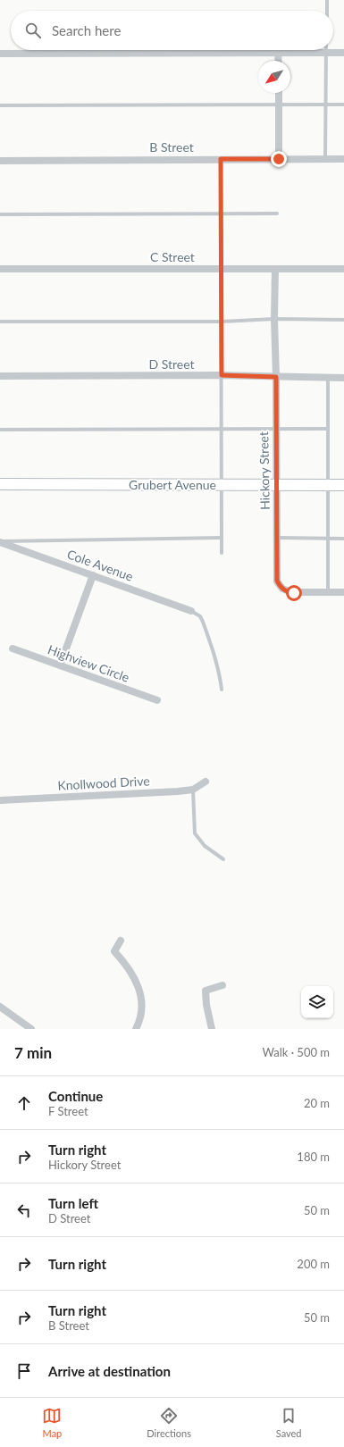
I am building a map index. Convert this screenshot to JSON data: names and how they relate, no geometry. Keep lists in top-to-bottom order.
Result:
{
  "streets": {
    "street": [
      "B Street",
      "C Street",
      "D Street",
      "Hickory Street",
      "Grubert Avenue",
      "Cole Avenue",
      "Highview Circle",
      "Knollwood Drive"
    ]
  },
  "crossings": [
    ["C Street", "Hickory Street"],
    ["D Street", "Hickory Street"],
    ["Hickory Street", "Grubert Avenue"]
  ],
  "north": "bottom left",
  "page": {
    "search": "Search here",
    "heading": ["7 min", "Walk · 500 m"],
    "list": [
      ["Continue", "F Street", "20 m"],
      ["Turn right", "Hickory Street", "180 m"],
      ["Turn left", "D Street", "50 m"],
      ["Turn right", "200 m"],
      ["Turn right", "B Street", "50 m"],
      "Arrive at destination"
    ],
    "nav": ["Map", "Directions", "Saved"]
  }
}
